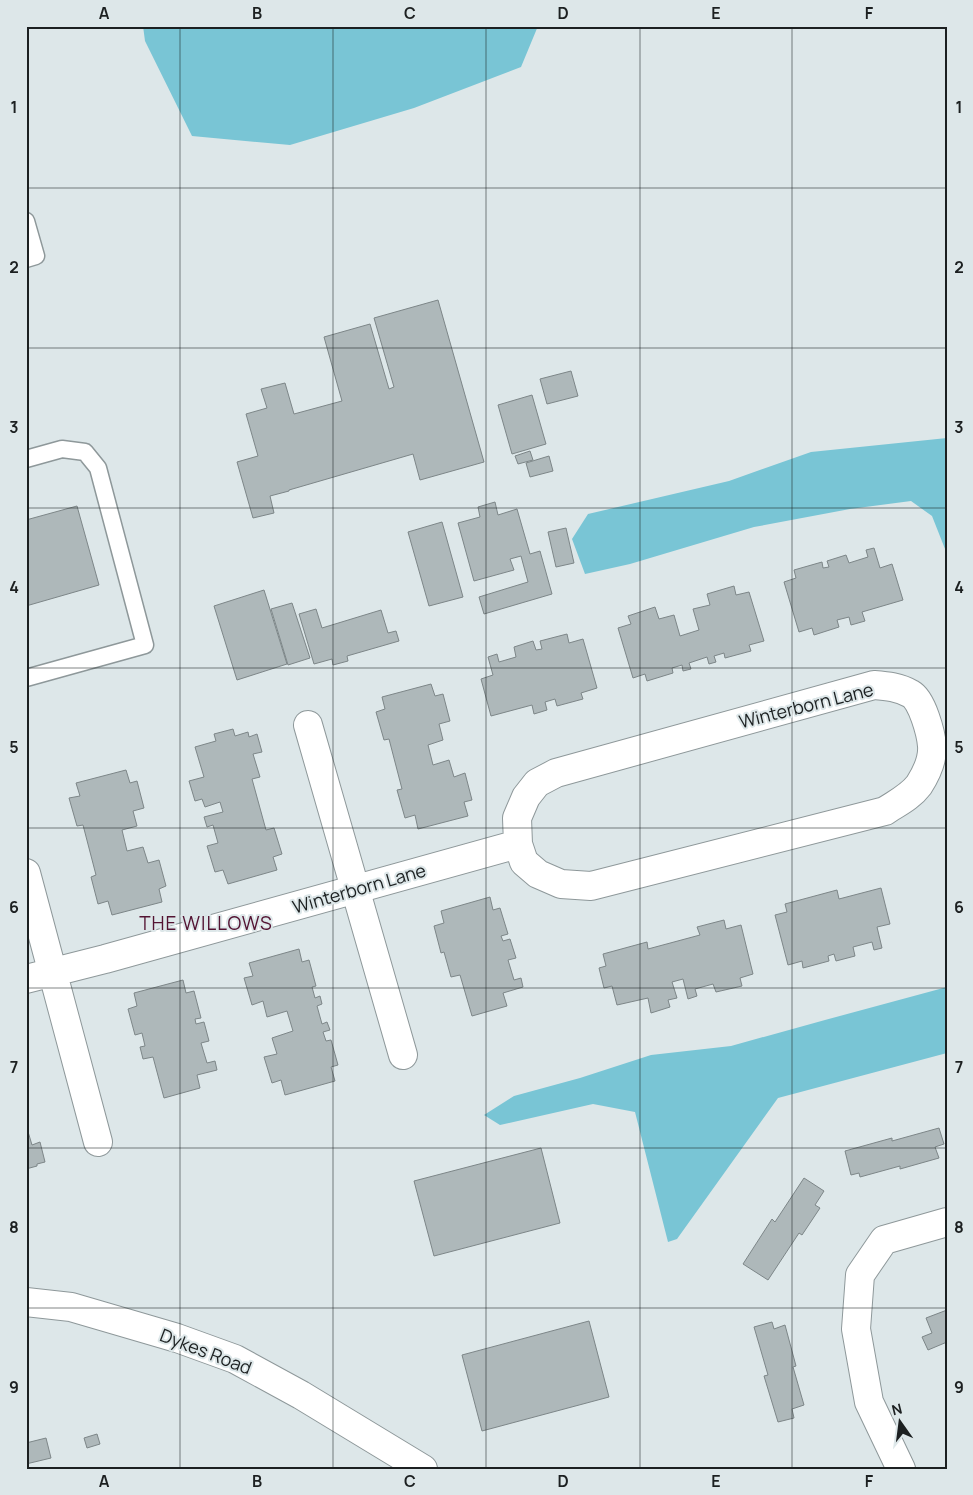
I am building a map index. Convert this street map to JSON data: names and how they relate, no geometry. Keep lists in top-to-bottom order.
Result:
{
  "streets": {
    "street": ["Winterborn Lane", "Dykes Road"]
  },
  "districts": ["THE WILLOWS"],
  "north": "top",
  "grid": {
    "columns": [
      "A",
      "B",
      "C",
      "D",
      "E",
      "F"
    ],
    "rows": [
      "1",
      "2",
      "3",
      "4",
      "5",
      "6",
      "7",
      "8",
      "9"
    ]
  }
}
